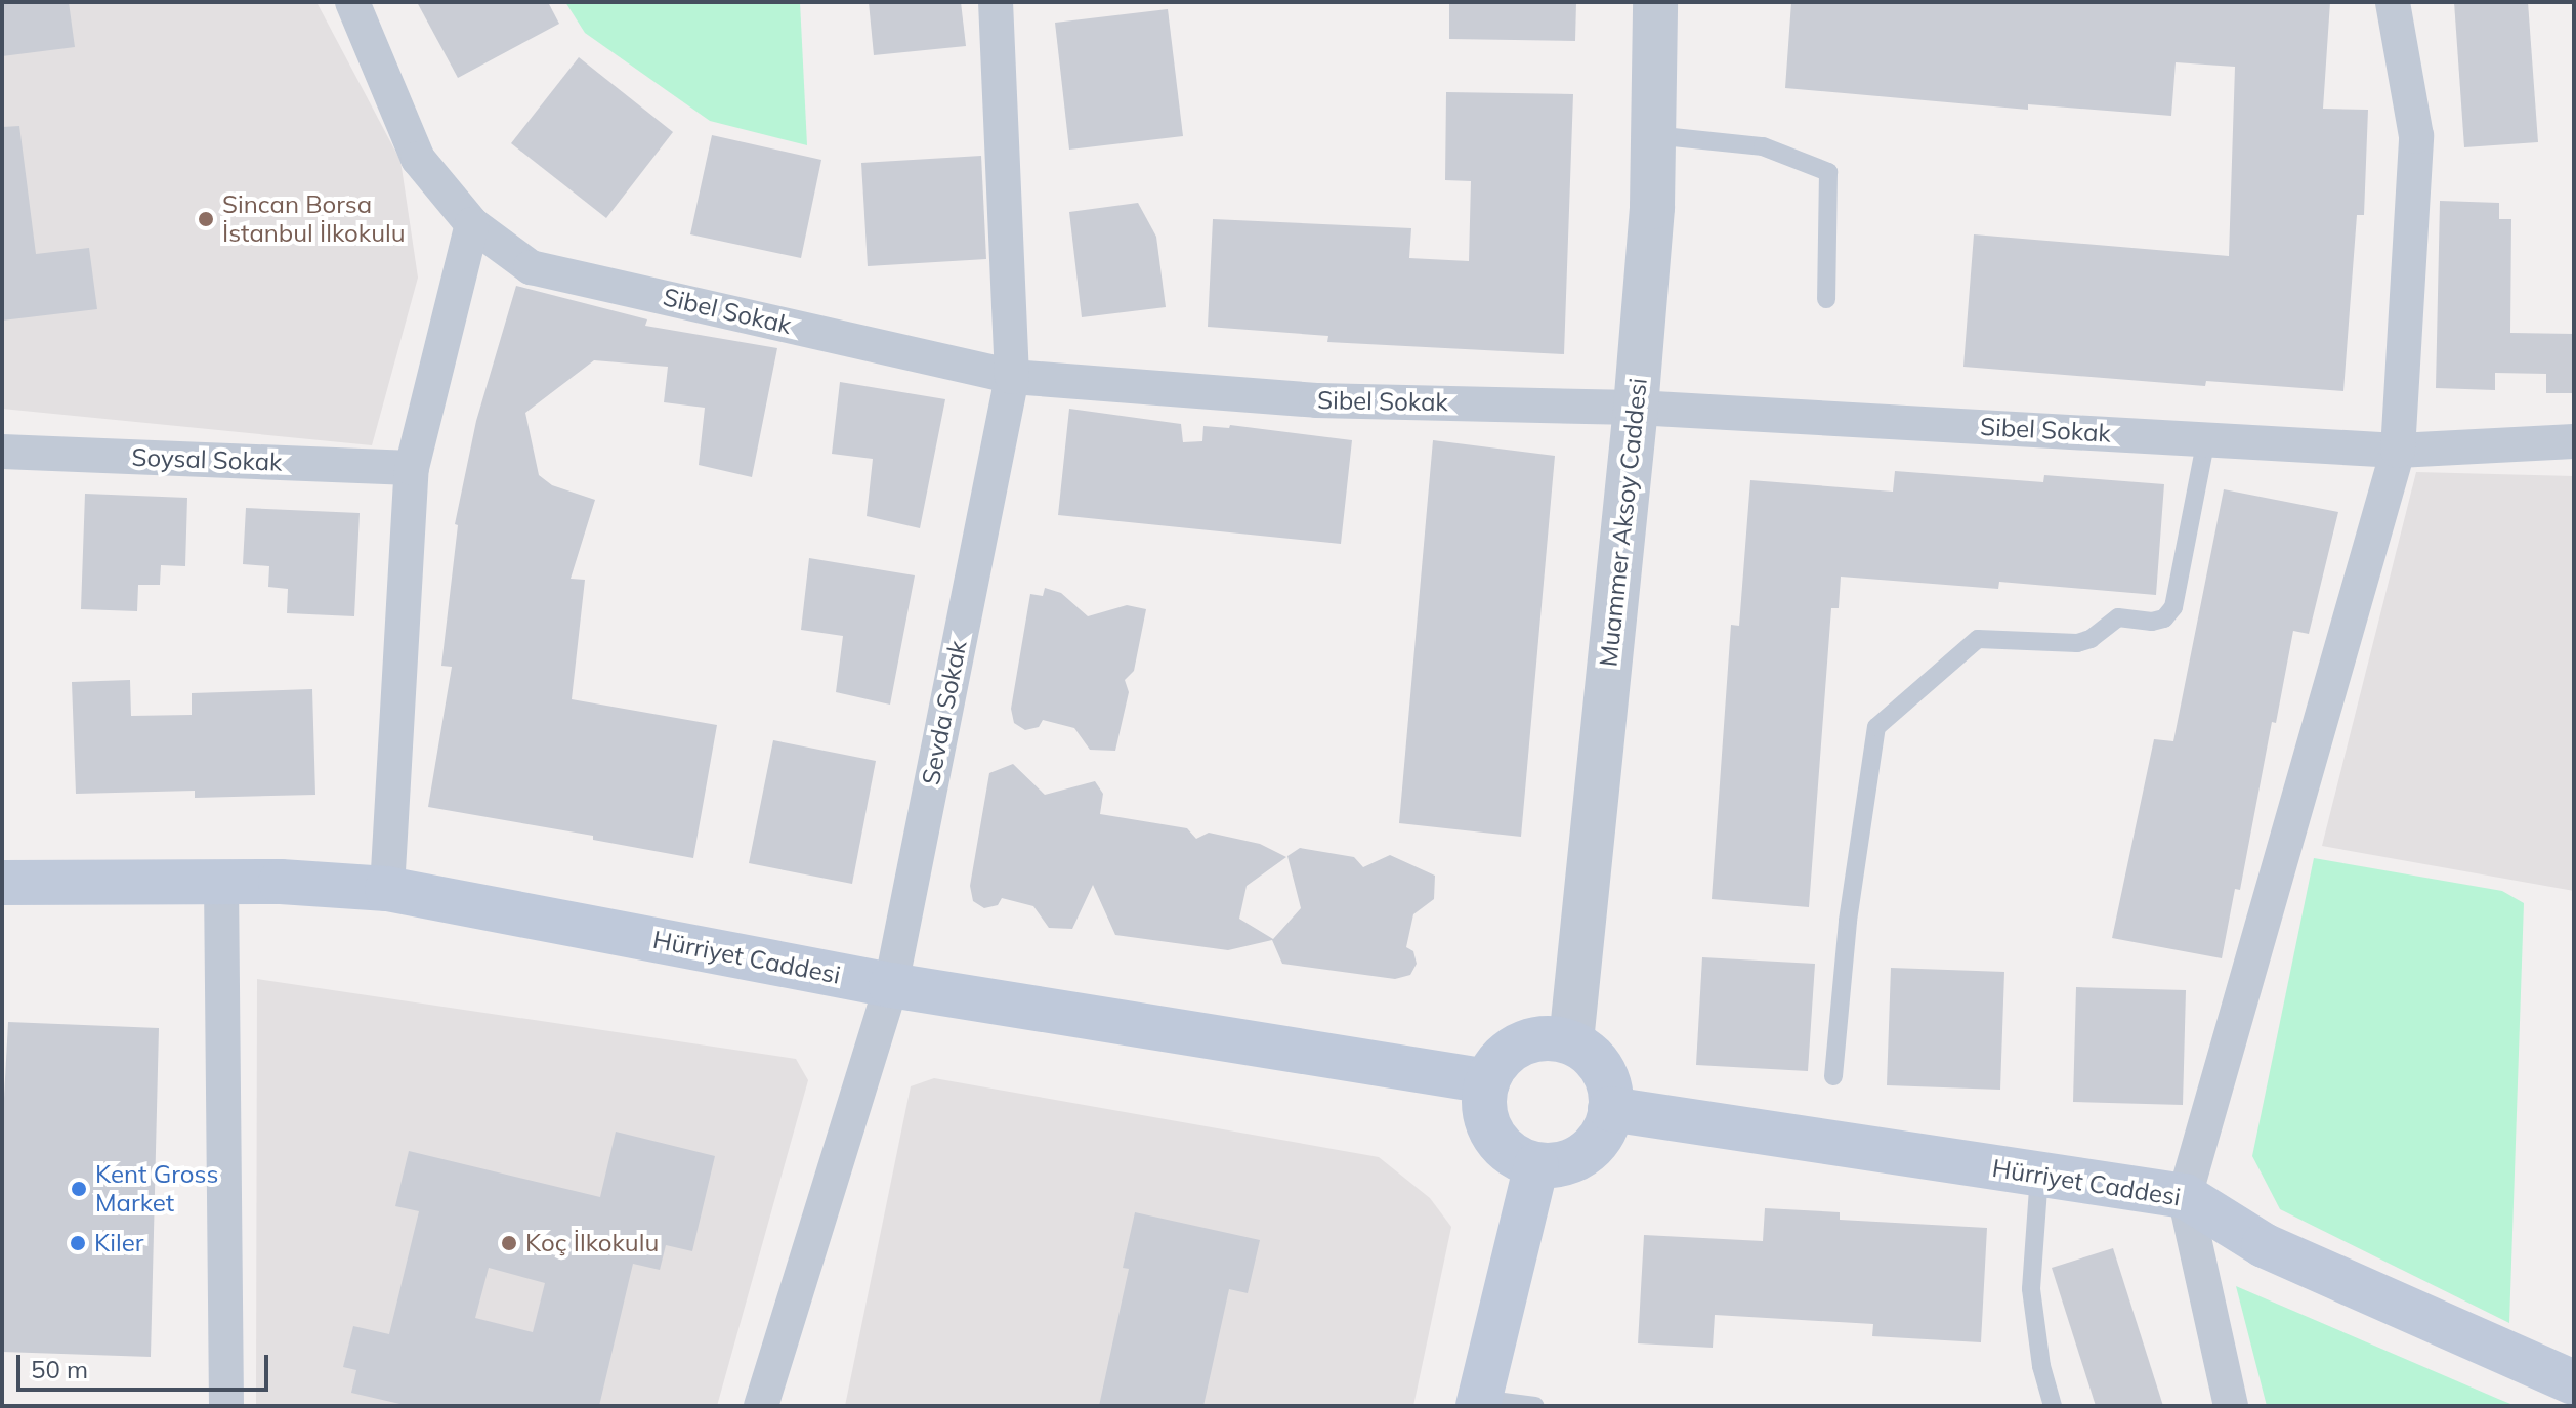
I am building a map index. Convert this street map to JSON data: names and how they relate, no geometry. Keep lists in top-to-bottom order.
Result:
{
  "streets": {
    "main road": ["Hürriyet Caddesi"],
    "street": [
      "Sibel Sokak",
      "Soysal Sokak",
      "Muammer Aksoy Caddesi",
      "Sevda Sokak"
    ]
  },
  "crossings": [
    ["Sibel Sokak", "Muammer Aksoy Caddesi"],
    ["Sibel Sokak", "Sevda Sokak"],
    ["Muammer Aksoy Caddesi", "Hürriyet Caddesi"],
    ["Sevda Sokak", "Hürriyet Caddesi"]
  ],
  "places": [
    "Sincan Borsa İstanbul İlkokulu",
    "Kent Gross Market",
    "Kiler",
    "Koç İlkokulu"
  ],
  "scale_bar": "50 m"
}
